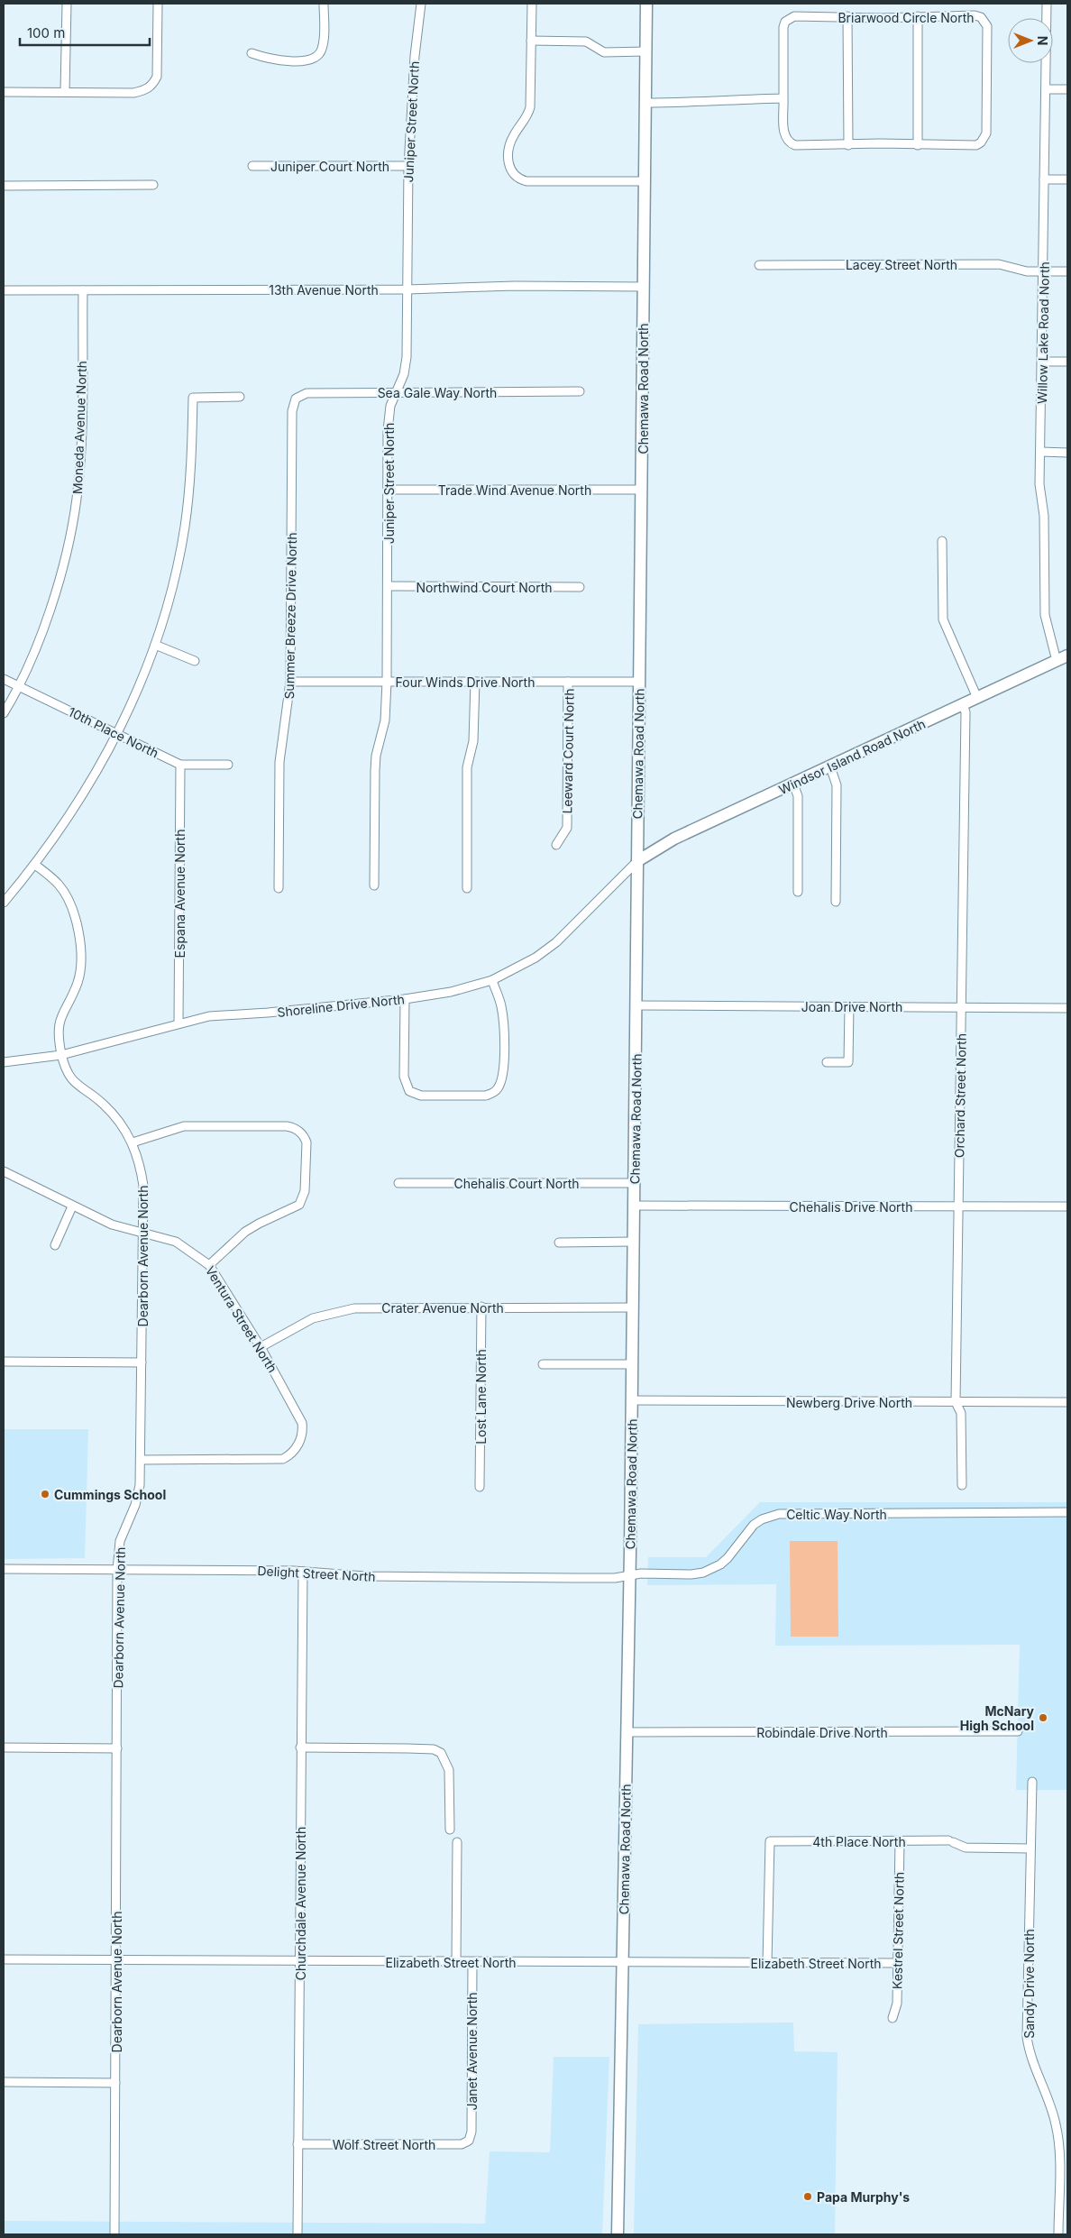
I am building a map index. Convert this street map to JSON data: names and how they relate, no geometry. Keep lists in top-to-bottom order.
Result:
{
  "streets": {
    "street": [
      "Briarwood Circle North",
      "Juniper Street North",
      "Juniper Court North",
      "Lacey Street North",
      "13th Avenue North",
      "Willow Lake Road North",
      "Chemawa Road North",
      "Sea Gale Way North",
      "Moneda Avenue North",
      "Trade Wind Avenue North",
      "Northwind Court North",
      "Summer Breeze Drive North",
      "Four Winds Drive North",
      "10th Place North",
      "Leeward Court North",
      "Windsor Island Road North",
      "Espana Avenue North",
      "Shoreline Drive North",
      "Joan Drive North",
      "Orchard Street North",
      "Chehalis Court North",
      "Chehalis Drive North",
      "Dearborn Avenue North",
      "Crater Avenue North",
      "Ventura Street North",
      "Lost Lane North",
      "Newberg Drive North",
      "Celtic Way North",
      "Delight Street North",
      "Robindale Drive North",
      "4th Place North",
      "Churchdale Avenue North",
      "Kestrel Street North",
      "Elizabeth Street North",
      "Sandy Drive North",
      "Janet Avenue North",
      "Wolf Street North"
    ]
  },
  "crossings": [
    ["Juniper Street North", "Juniper Court North"],
    ["Juniper Street North", "13th Avenue North"],
    ["Juniper Street North", "Sea Gale Way North"],
    ["Juniper Street North", "Trade Wind Avenue North"],
    ["Juniper Street North", "Northwind Court North"],
    ["Juniper Street North", "Four Winds Drive North"],
    ["Lacey Street North", "Willow Lake Road North"],
    ["13th Avenue North", "Chemawa Road North"],
    ["13th Avenue North", "Moneda Avenue North"],
    ["Willow Lake Road North", "Windsor Island Road North"],
    ["Chemawa Road North", "Trade Wind Avenue North"],
    ["Chemawa Road North", "Four Winds Drive North"],
    ["Chemawa Road North", "Windsor Island Road North"],
    ["Chemawa Road North", "Shoreline Drive North"],
    ["Chemawa Road North", "Joan Drive North"],
    ["Chemawa Road North", "Chehalis Court North"],
    ["Chemawa Road North", "Chehalis Drive North"],
    ["Chemawa Road North", "Crater Avenue North"],
    ["Chemawa Road North", "Newberg Drive North"],
    ["Chemawa Road North", "Celtic Way North"],
    ["Chemawa Road North", "Delight Street North"],
    ["Chemawa Road North", "Robindale Drive North"],
    ["Chemawa Road North", "Elizabeth Street North"],
    ["Sea Gale Way North", "Summer Breeze Drive North"],
    ["Moneda Avenue North", "10th Place North"],
    ["Summer Breeze Drive North", "Four Winds Drive North"],
    ["Four Winds Drive North", "Leeward Court North"],
    ["10th Place North", "Espana Avenue North"],
    ["Windsor Island Road North", "Shoreline Drive North"],
    ["Windsor Island Road North", "Orchard Street North"],
    ["Espana Avenue North", "Shoreline Drive North"],
    ["Shoreline Drive North", "Dearborn Avenue North"],
    ["Joan Drive North", "Orchard Street North"],
    ["Orchard Street North", "Chehalis Drive North"],
    ["Orchard Street North", "Newberg Drive North"],
    ["Dearborn Avenue North", "Ventura Street North"],
    ["Dearborn Avenue North", "Delight Street North"],
    ["Dearborn Avenue North", "Elizabeth Street North"],
    ["Crater Avenue North", "Ventura Street North"],
    ["Crater Avenue North", "Lost Lane North"],
    ["Celtic Way North", "Delight Street North"],
    ["Delight Street North", "Churchdale Avenue North"],
    ["4th Place North", "Kestrel Street North"],
    ["4th Place North", "Elizabeth Street North"],
    ["4th Place North", "Sandy Drive North"],
    ["Churchdale Avenue North", "Elizabeth Street North"],
    ["Churchdale Avenue North", "Wolf Street North"],
    ["Kestrel Street North", "Elizabeth Street North"],
    ["Elizabeth Street North", "Janet Avenue North"],
    ["Janet Avenue North", "Wolf Street North"]
  ],
  "places": ["Cummings School", "McNary High School", "Papa Murphy's"],
  "scale_bar": "100 m",
  "north": "right"
}
